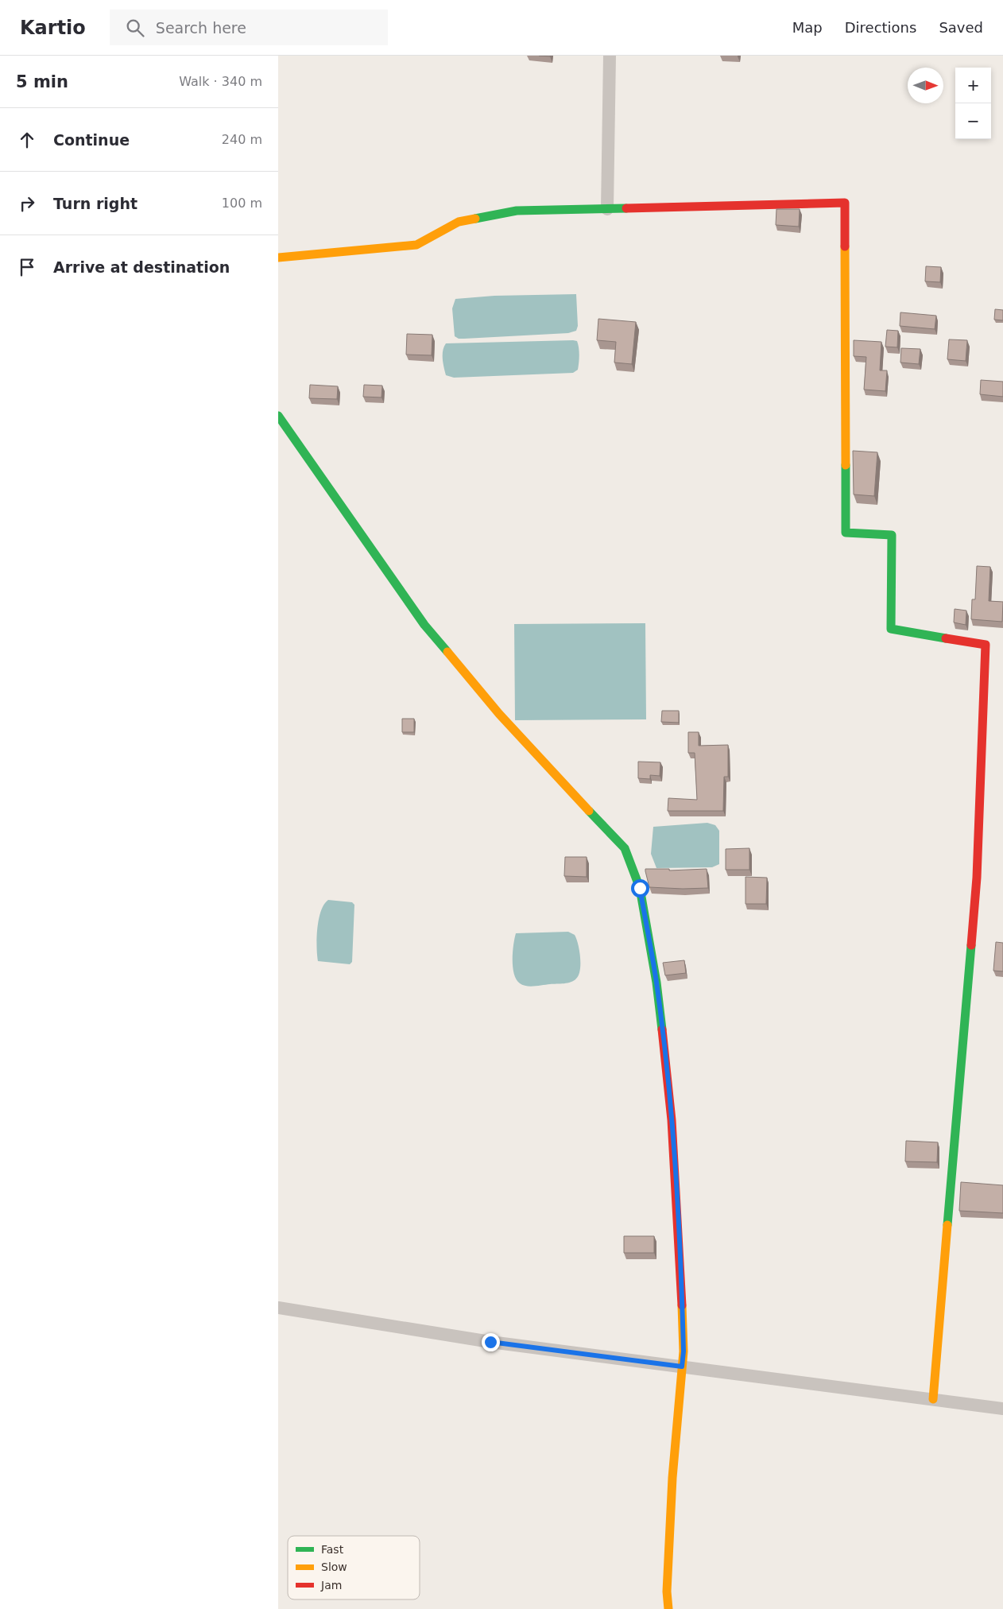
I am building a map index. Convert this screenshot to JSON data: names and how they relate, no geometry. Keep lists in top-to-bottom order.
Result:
{
  "legend": ["Fast", "Slow", "Jam"],
  "north": "right",
  "page": {
    "header": "Kartio",
    "search": "Search here",
    "nav": ["Map", "Directions", "Saved"],
    "heading": ["5 min", "Walk · 340 m"],
    "map_buttons": ["+", "−"],
    "list": [
      ["Continue", "240 m"],
      ["Turn right", "100 m"],
      "Arrive at destination"
    ]
  }
}
